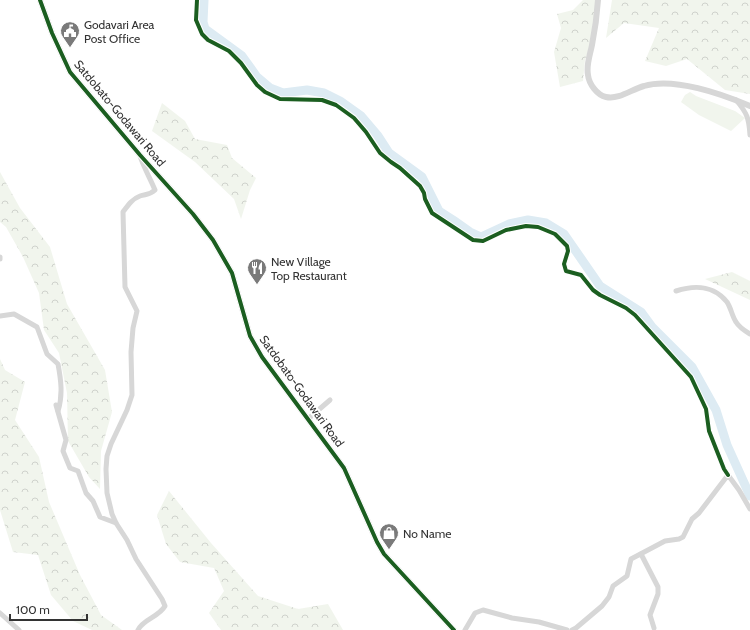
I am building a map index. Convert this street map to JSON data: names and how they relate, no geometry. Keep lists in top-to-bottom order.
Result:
{
  "streets": {
    "street": ["Satdobato-Godawari Road"]
  },
  "places": {
    "public building": ["Godavari Area Post Office"],
    "restaurant": ["New Village Top Restaurant"],
    "shop": ["No Name"]
  },
  "scale_bar": "100 m"
}
